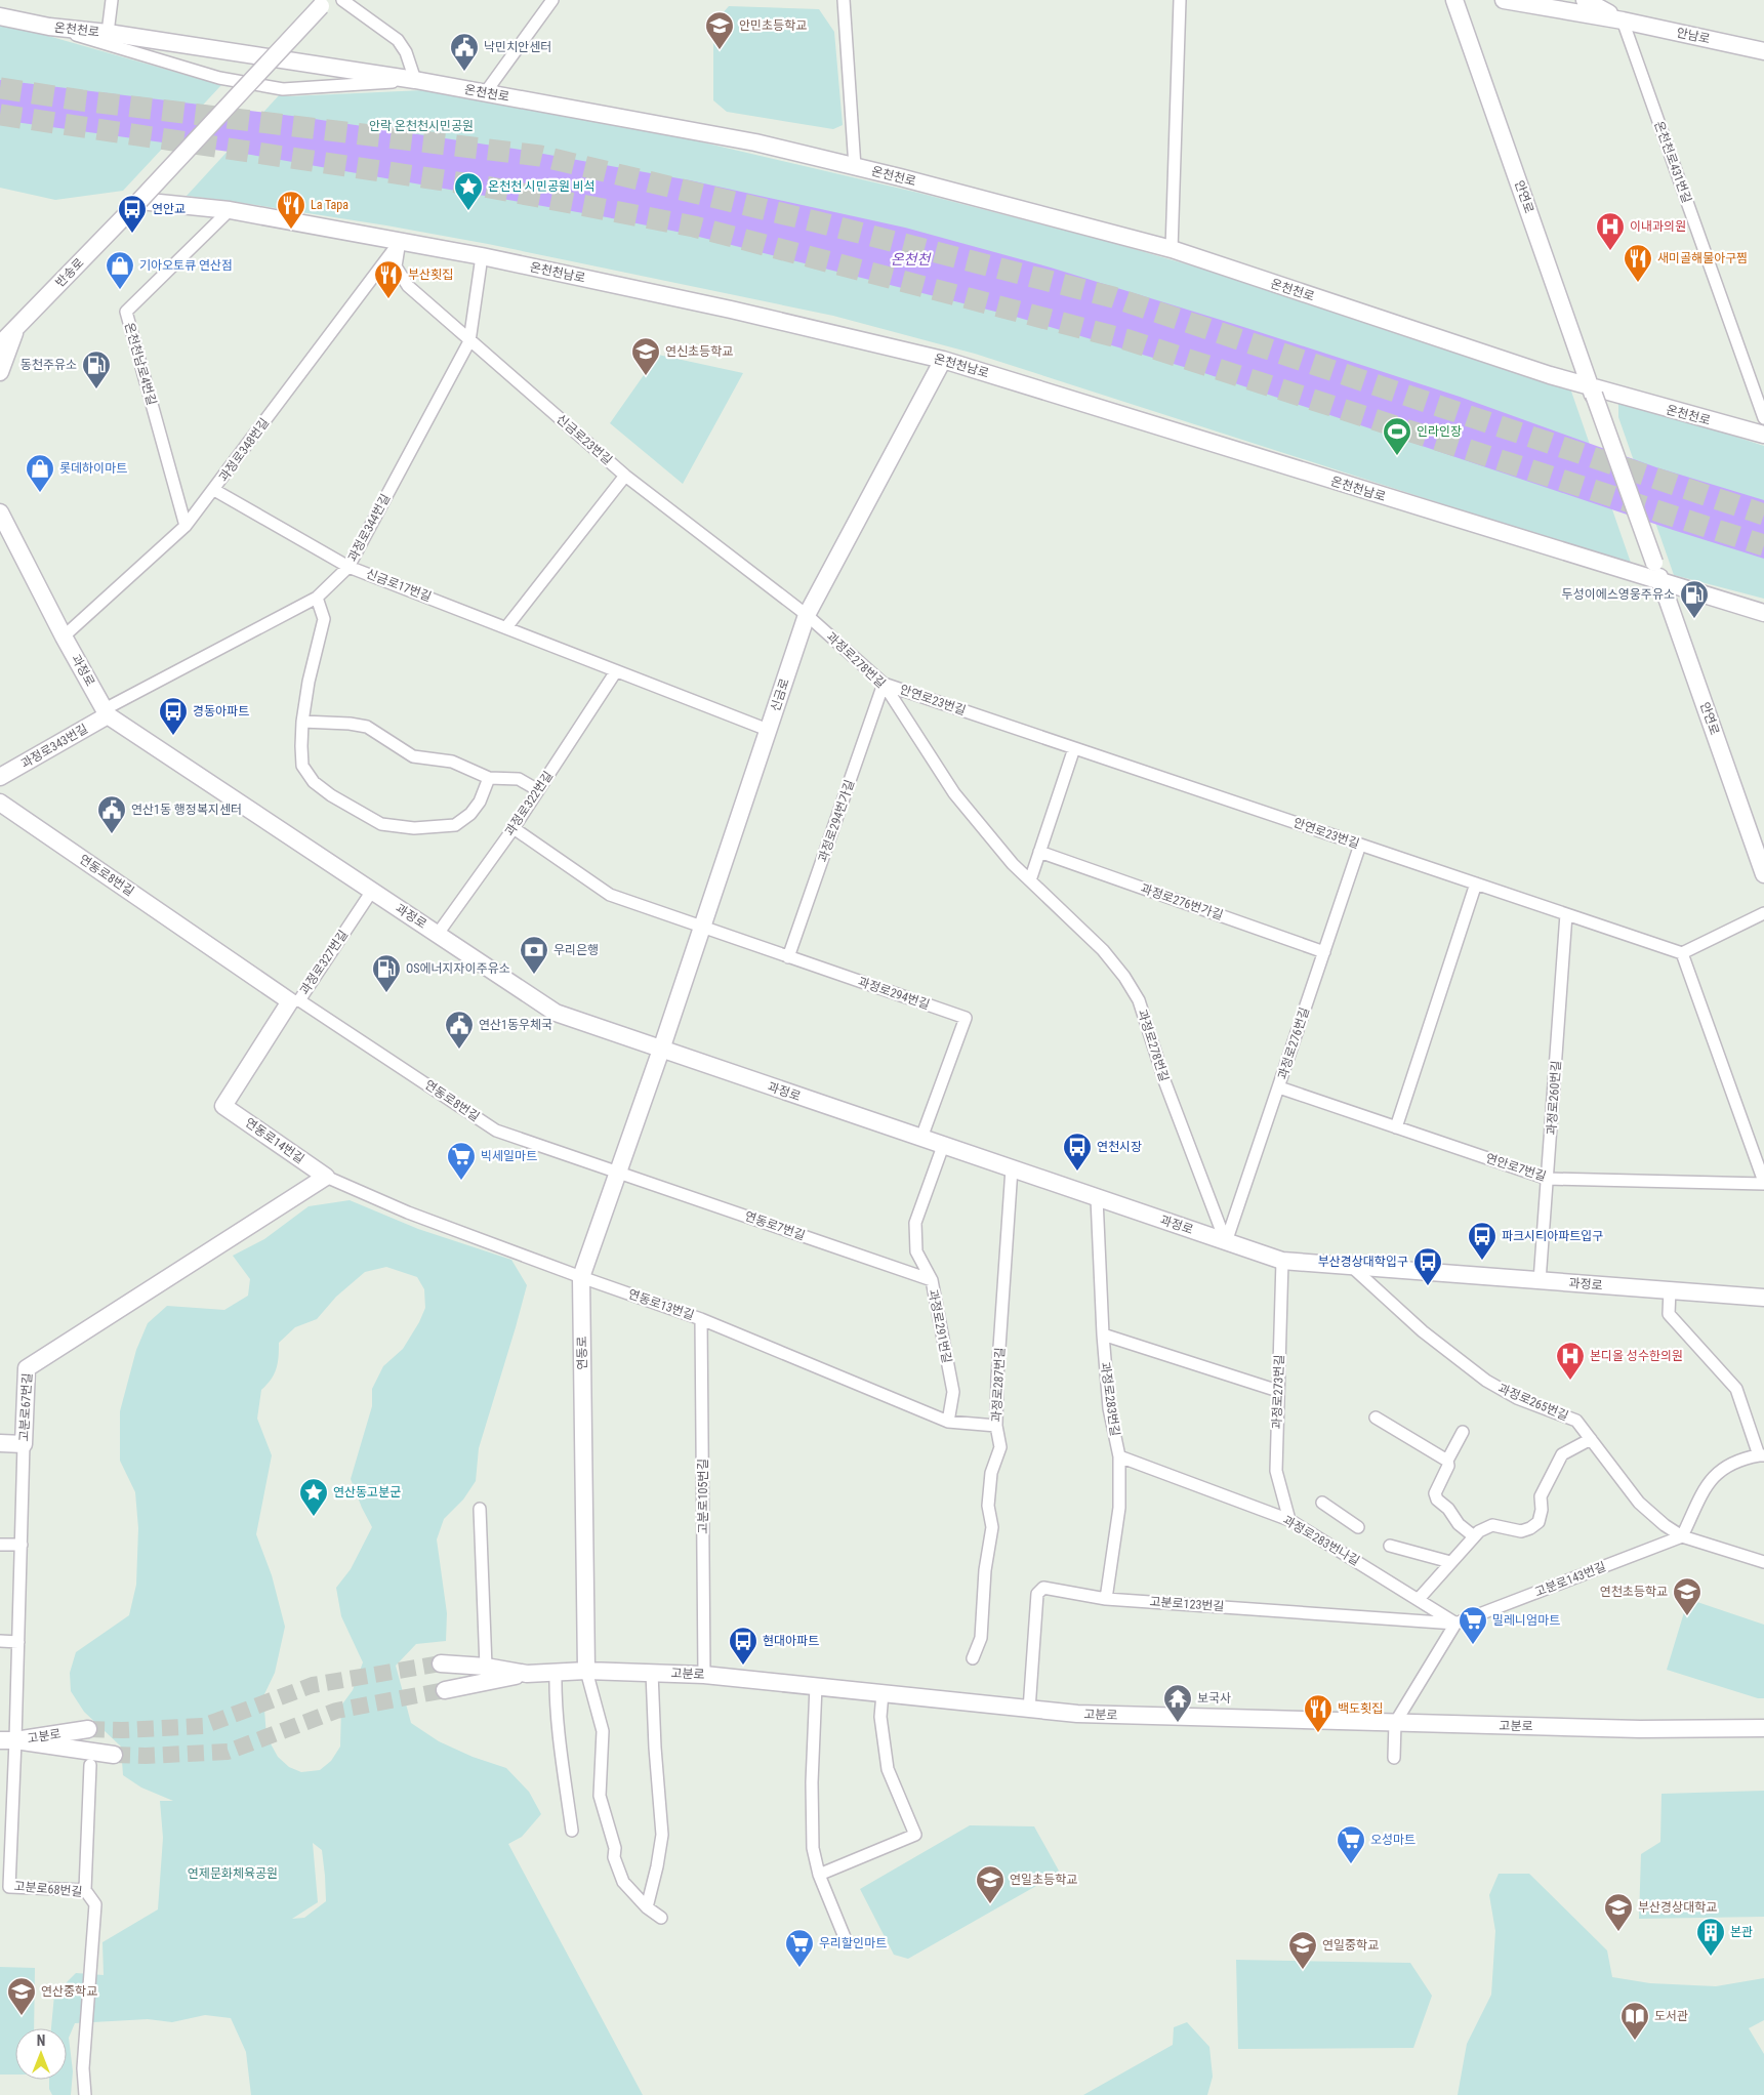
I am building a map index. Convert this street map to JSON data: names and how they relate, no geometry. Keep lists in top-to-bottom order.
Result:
{
  "streets": {
    "street": [
      "온천천로",
      "안남로",
      "온천천로431번길",
      "안연로",
      "반송로",
      "온천천남로",
      "온천천남로4번길",
      "신금로23번길",
      "과정로348번길",
      "과정로344번길",
      "신금로17번길",
      "과정로278번길",
      "과정로",
      "신금로",
      "안연로23번길",
      "과정로343번길",
      "과정로322번길",
      "과정로294번가길",
      "연동로8번길",
      "과정로276번가길",
      "과정로327번길",
      "과정로294번길",
      "과정로276번길",
      "과정로260번길",
      "연동로14번길",
      "연안로7번길",
      "연동로7번길",
      "연동로13번길",
      "과정로291번길",
      "연동로",
      "과정로287번길",
      "과정로273번길",
      "과정로283번길",
      "과정로265번길",
      "고분로67번길",
      "고분로105번길",
      "과정로283번나길",
      "고분로143번길",
      "고분로123번길",
      "고분로",
      "고분로68번길"
    ]
  },
  "crossings": [
    ["온천천로", "안연로"],
    ["안남로", "온천천로431번길"],
    ["안연로", "온천천남로"],
    ["반송로", "온천천남로"],
    ["온천천남로", "온천천남로4번길"],
    ["온천천남로", "신금로23번길"],
    ["온천천남로", "과정로348번길"],
    ["온천천남로", "과정로344번길"],
    ["온천천남로", "신금로"],
    ["온천천남로4번길", "과정로348번길"],
    ["신금로23번길", "과정로348번길"],
    ["신금로23번길", "과정로344번길"],
    ["신금로23번길", "과정로278번길"],
    ["신금로23번길", "신금로"],
    ["과정로348번길", "신금로17번길"],
    ["과정로348번길", "과정로"],
    ["과정로344번길", "신금로17번길"],
    ["과정로344번길", "과정로"],
    ["과정로344번길", "과정로343번길"],
    ["신금로17번길", "신금로"],
    ["신금로17번길", "과정로322번길"],
    ["과정로278번길", "과정로"],
    ["과정로278번길", "신금로"],
    ["과정로278번길", "안연로23번길"],
    ["과정로278번길", "과정로294번가길"],
    ["과정로278번길", "과정로276번길"],
    ["과정로", "신금로"],
    ["과정로", "과정로343번길"],
    ["과정로", "과정로322번길"],
    ["과정로", "과정로327번길"],
    ["과정로", "과정로294번길"],
    ["과정로", "과정로276번길"],
    ["과정로", "과정로260번길"],
    ["과정로", "과정로291번길"],
    ["과정로", "연동로"],
    ["과정로", "과정로287번길"],
    ["과정로", "과정로273번길"],
    ["과정로", "과정로283번길"],
    ["과정로", "과정로265번길"],
    ["신금로", "과정로294번길"],
    ["신금로", "연동로"],
    ["안연로23번길", "과정로294번가길"],
    ["안연로23번길", "과정로276번길"],
    ["안연로23번길", "과정로260번길"],
    ["과정로322번길", "과정로294번길"],
    ["과정로294번가길", "과정로294번길"],
    ["연동로8번길", "과정로327번길"],
    ["연동로8번길", "연동로7번길"],
    ["연동로8번길", "연동로"],
    ["과정로276번가길", "과정로276번길"],
    ["과정로327번길", "연동로14번길"],
    ["과정로276번길", "연안로7번길"],
    ["과정로260번길", "연안로7번길"],
    ["연동로14번길", "연동로13번길"],
    ["연동로14번길", "고분로67번길"],
    ["연동로7번길", "과정로291번길"],
    ["연동로7번길", "연동로"],
    ["연동로13번길", "과정로291번길"],
    ["연동로13번길", "연동로"],
    ["연동로13번길", "과정로287번길"],
    ["연동로13번길", "고분로67번길"],
    ["연동로13번길", "고분로105번길"],
    ["연동로", "고분로"],
    ["과정로273번길", "과정로283번나길"],
    ["과정로283번길", "과정로283번나길"],
    ["과정로283번길", "고분로123번길"],
    ["과정로265번길", "고분로143번길"],
    ["고분로67번길", "고분로"],
    ["고분로67번길", "고분로68번길"],
    ["고분로105번길", "고분로"],
    ["과정로283번나길", "고분로143번길"],
    ["과정로283번나길", "고분로123번길"],
    ["고분로143번길", "고분로123번길"],
    ["고분로123번길", "고분로"],
    ["고분로", "고분로68번길"]
  ],
  "water": ["온천천"],
  "parks": ["안락 온천천시민공원", "연제문화체육공원"],
  "places": {
    "school or university": [
      "안민초등학교",
      "연신초등학교",
      "연천초등학교",
      "연일초등학교",
      "부산경상대학교",
      "연일중학교",
      "연산중학교"
    ],
    "public building": ["낙민치안센터", "연산1동 행정복지센터", "연산1동우체국"],
    "place": ["온천천 시민공원 비석", "연산동고분군"],
    "restaurant": [
      "La Tapa",
      "새미골해물아구찜",
      "부산횟집",
      "백도횟집"
    ],
    "bus stop": [
      "연안교",
      "경동아파트",
      "연천시장",
      "파크시티아파트입구",
      "부산경상대학입구",
      "현대아파트"
    ],
    "hospital": ["이내과의원", "본디올 성수한의원"],
    "shop": ["기아오토큐 연산점", "롯데하이마트"],
    "fuel station": ["동천주유소", "두성이에스영웅주유소", "OS에너지자이주유소"],
    "sports": ["인라인장"],
    "bank": ["우리은행"],
    "supermarket": [
      "빅세일마트",
      "밀레니엄마트",
      "오성마트",
      "우리할인마트"
    ],
    "temple": ["보국사"],
    "building": ["본관"],
    "library": ["도서관"]
  },
  "north": "top"
}
